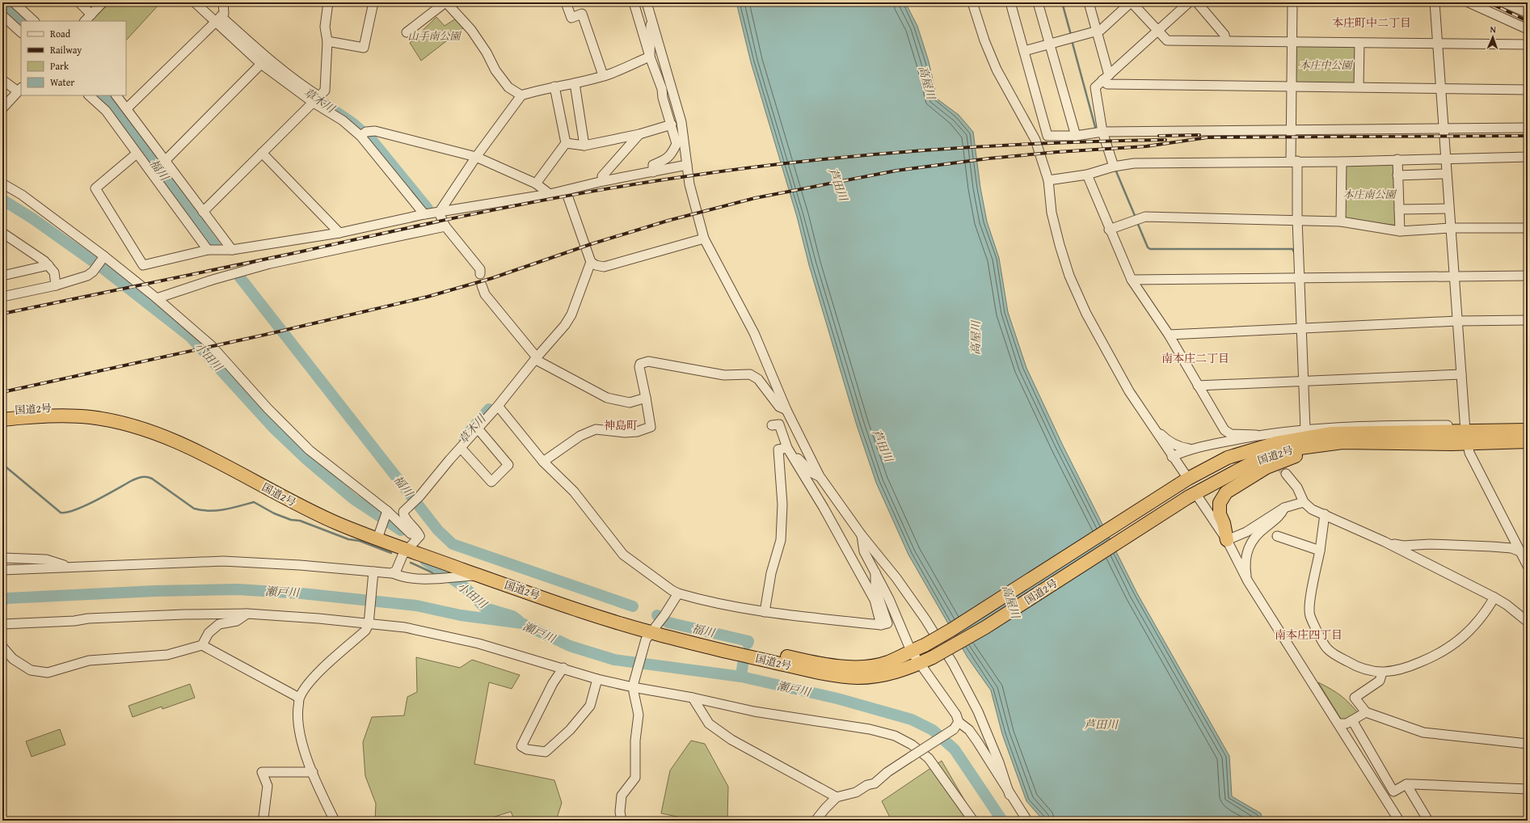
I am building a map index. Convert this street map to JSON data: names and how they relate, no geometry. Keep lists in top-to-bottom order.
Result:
{
  "streets": {
    "highway": ["国道2号"]
  },
  "districts": [
    "本庄町中二丁目",
    "南本庄二丁目",
    "神島町",
    "南本庄四丁目"
  ],
  "water": [
    "高屋川",
    "草木川",
    "福川",
    "芦田川",
    "小田川",
    "瀬戸川"
  ],
  "parks": ["山手南公園", "本庄中公園", "本庄南公園"],
  "legend": [
    "Road",
    "Railway",
    "Park",
    "Water"
  ],
  "north": "top"
}
